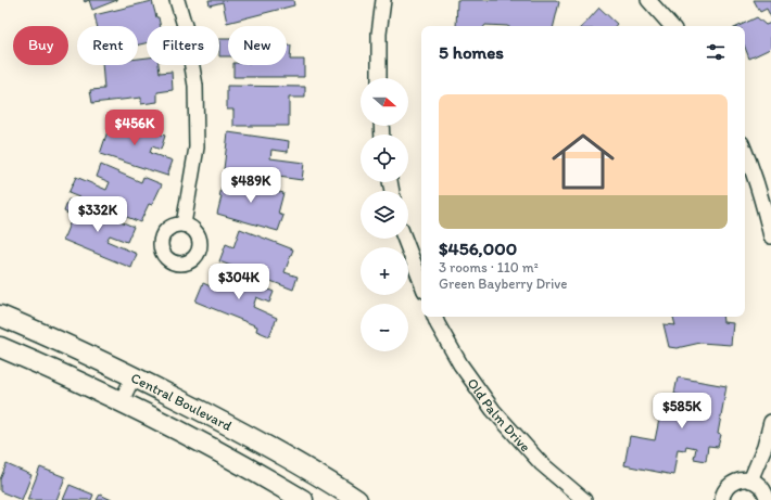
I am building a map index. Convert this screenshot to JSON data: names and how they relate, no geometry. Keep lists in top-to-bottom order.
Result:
{
  "streets": {
    "street": ["Central Boulevard", "Old Palm Drive"]
  },
  "north": "right",
  "page": {
    "chip": [
      "Buy",
      "Rent",
      "Filters",
      "New"
    ],
    "heading": "5 homes",
    "map_buttons": ["+", "−"],
    "list": [
      {
        "name": "$456,000",
        "note": "3 rooms · 110 m² · Green Bayberry Drive"
      }
    ],
    "price": [
      "$456K",
      "$489K",
      "$332K",
      "$304K",
      "$585K"
    ]
  }
}
